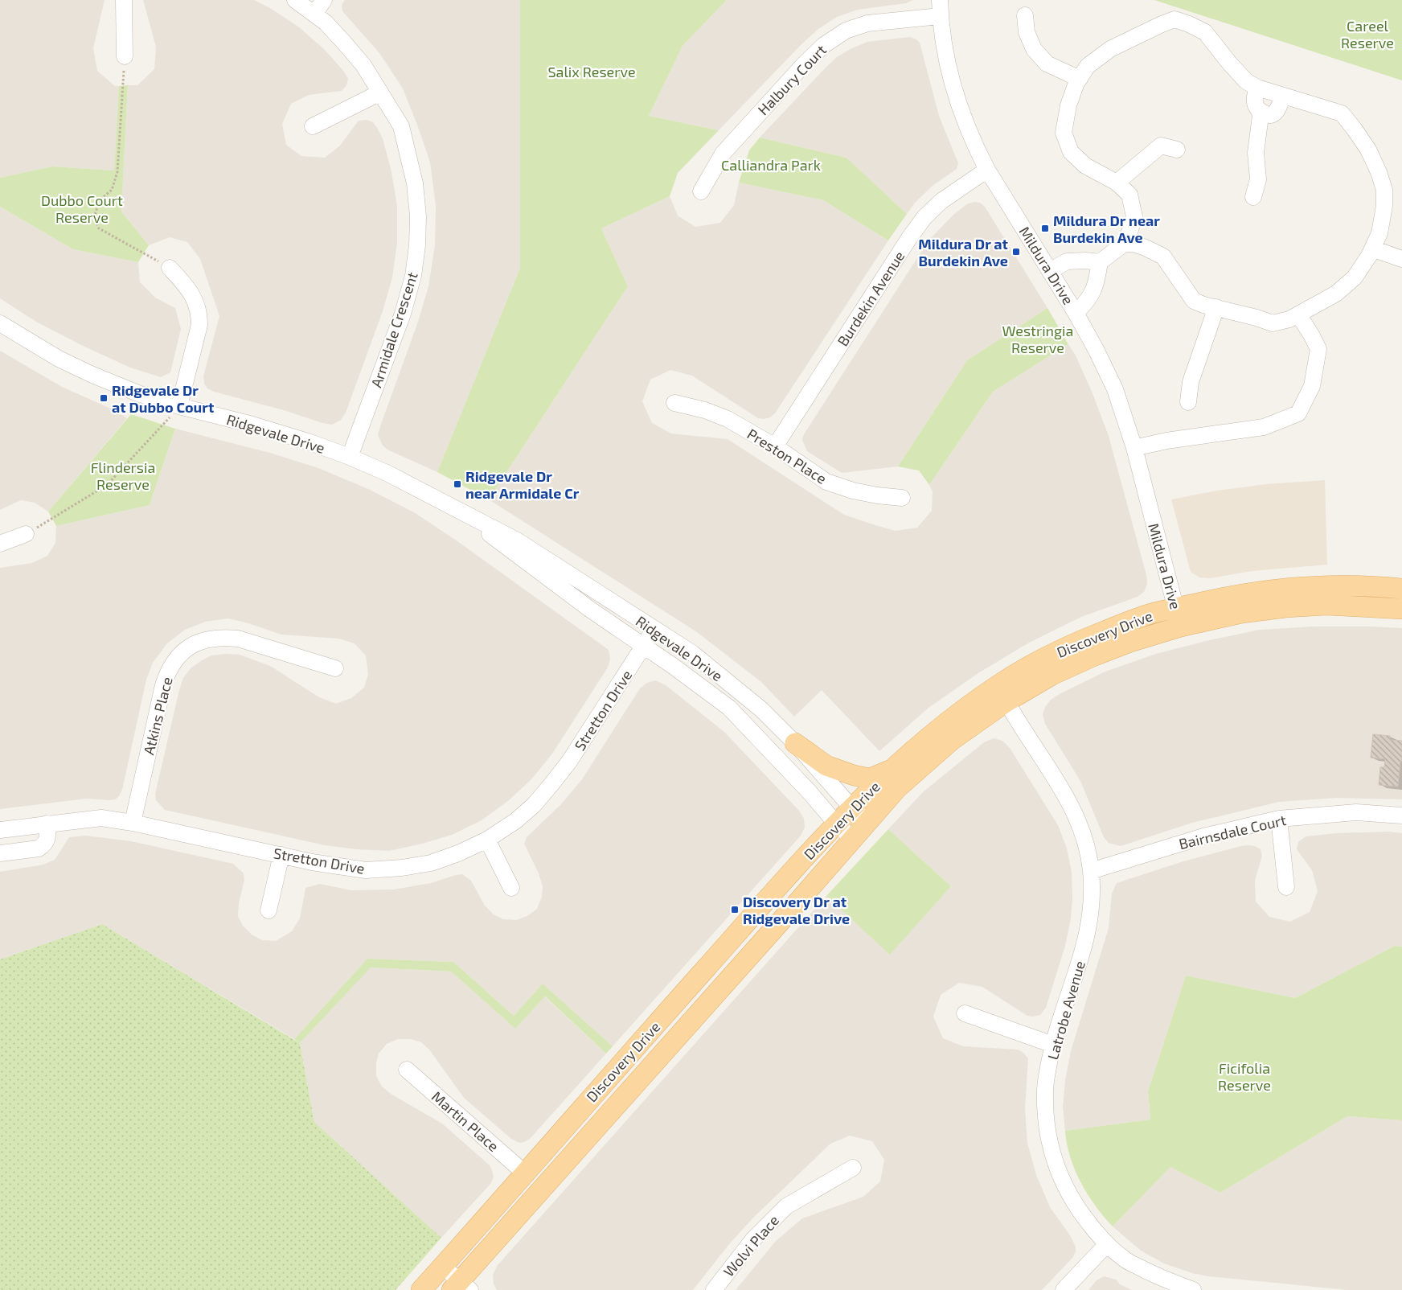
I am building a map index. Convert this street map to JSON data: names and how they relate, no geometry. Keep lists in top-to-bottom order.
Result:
{
  "streets": {
    "main road": ["Discovery Drive"],
    "street": [
      "Halbury Court",
      "Mildura Drive",
      "Burdekin Avenue",
      "Armidale Crescent",
      "Ridgevale Drive",
      "Preston Place",
      "Stretton Drive",
      "Atkins Place",
      "Bairnsdale Court",
      "Latrobe Avenue",
      "Martin Place",
      "Wolvi Place"
    ]
  },
  "crossings": [
    ["Halbury Court", "Mildura Drive"],
    ["Mildura Drive", "Burdekin Avenue"],
    ["Mildura Drive", "Discovery Drive"],
    ["Burdekin Avenue", "Preston Place"],
    ["Armidale Crescent", "Ridgevale Drive"],
    ["Ridgevale Drive", "Discovery Drive"],
    ["Ridgevale Drive", "Stretton Drive"],
    ["Discovery Drive", "Latrobe Avenue"],
    ["Discovery Drive", "Martin Place"],
    ["Stretton Drive", "Atkins Place"],
    ["Bairnsdale Court", "Latrobe Avenue"]
  ],
  "parks": [
    "Careel Reserve",
    "Salix Reserve",
    "Calliandra Park",
    "Dubbo Court Reserve",
    "Westringia Reserve",
    "Flindersia Reserve",
    "Ficifolia Reserve"
  ],
  "places": {
    "transit": [
      "Mildura Dr near Burdekin Ave",
      "Mildura Dr at Burdekin Ave",
      "Ridgevale Dr at Dubbo Court",
      "Ridgevale Dr near Armidale Cr",
      "Discovery Dr at Ridgevale Drive"
    ]
  }
}
